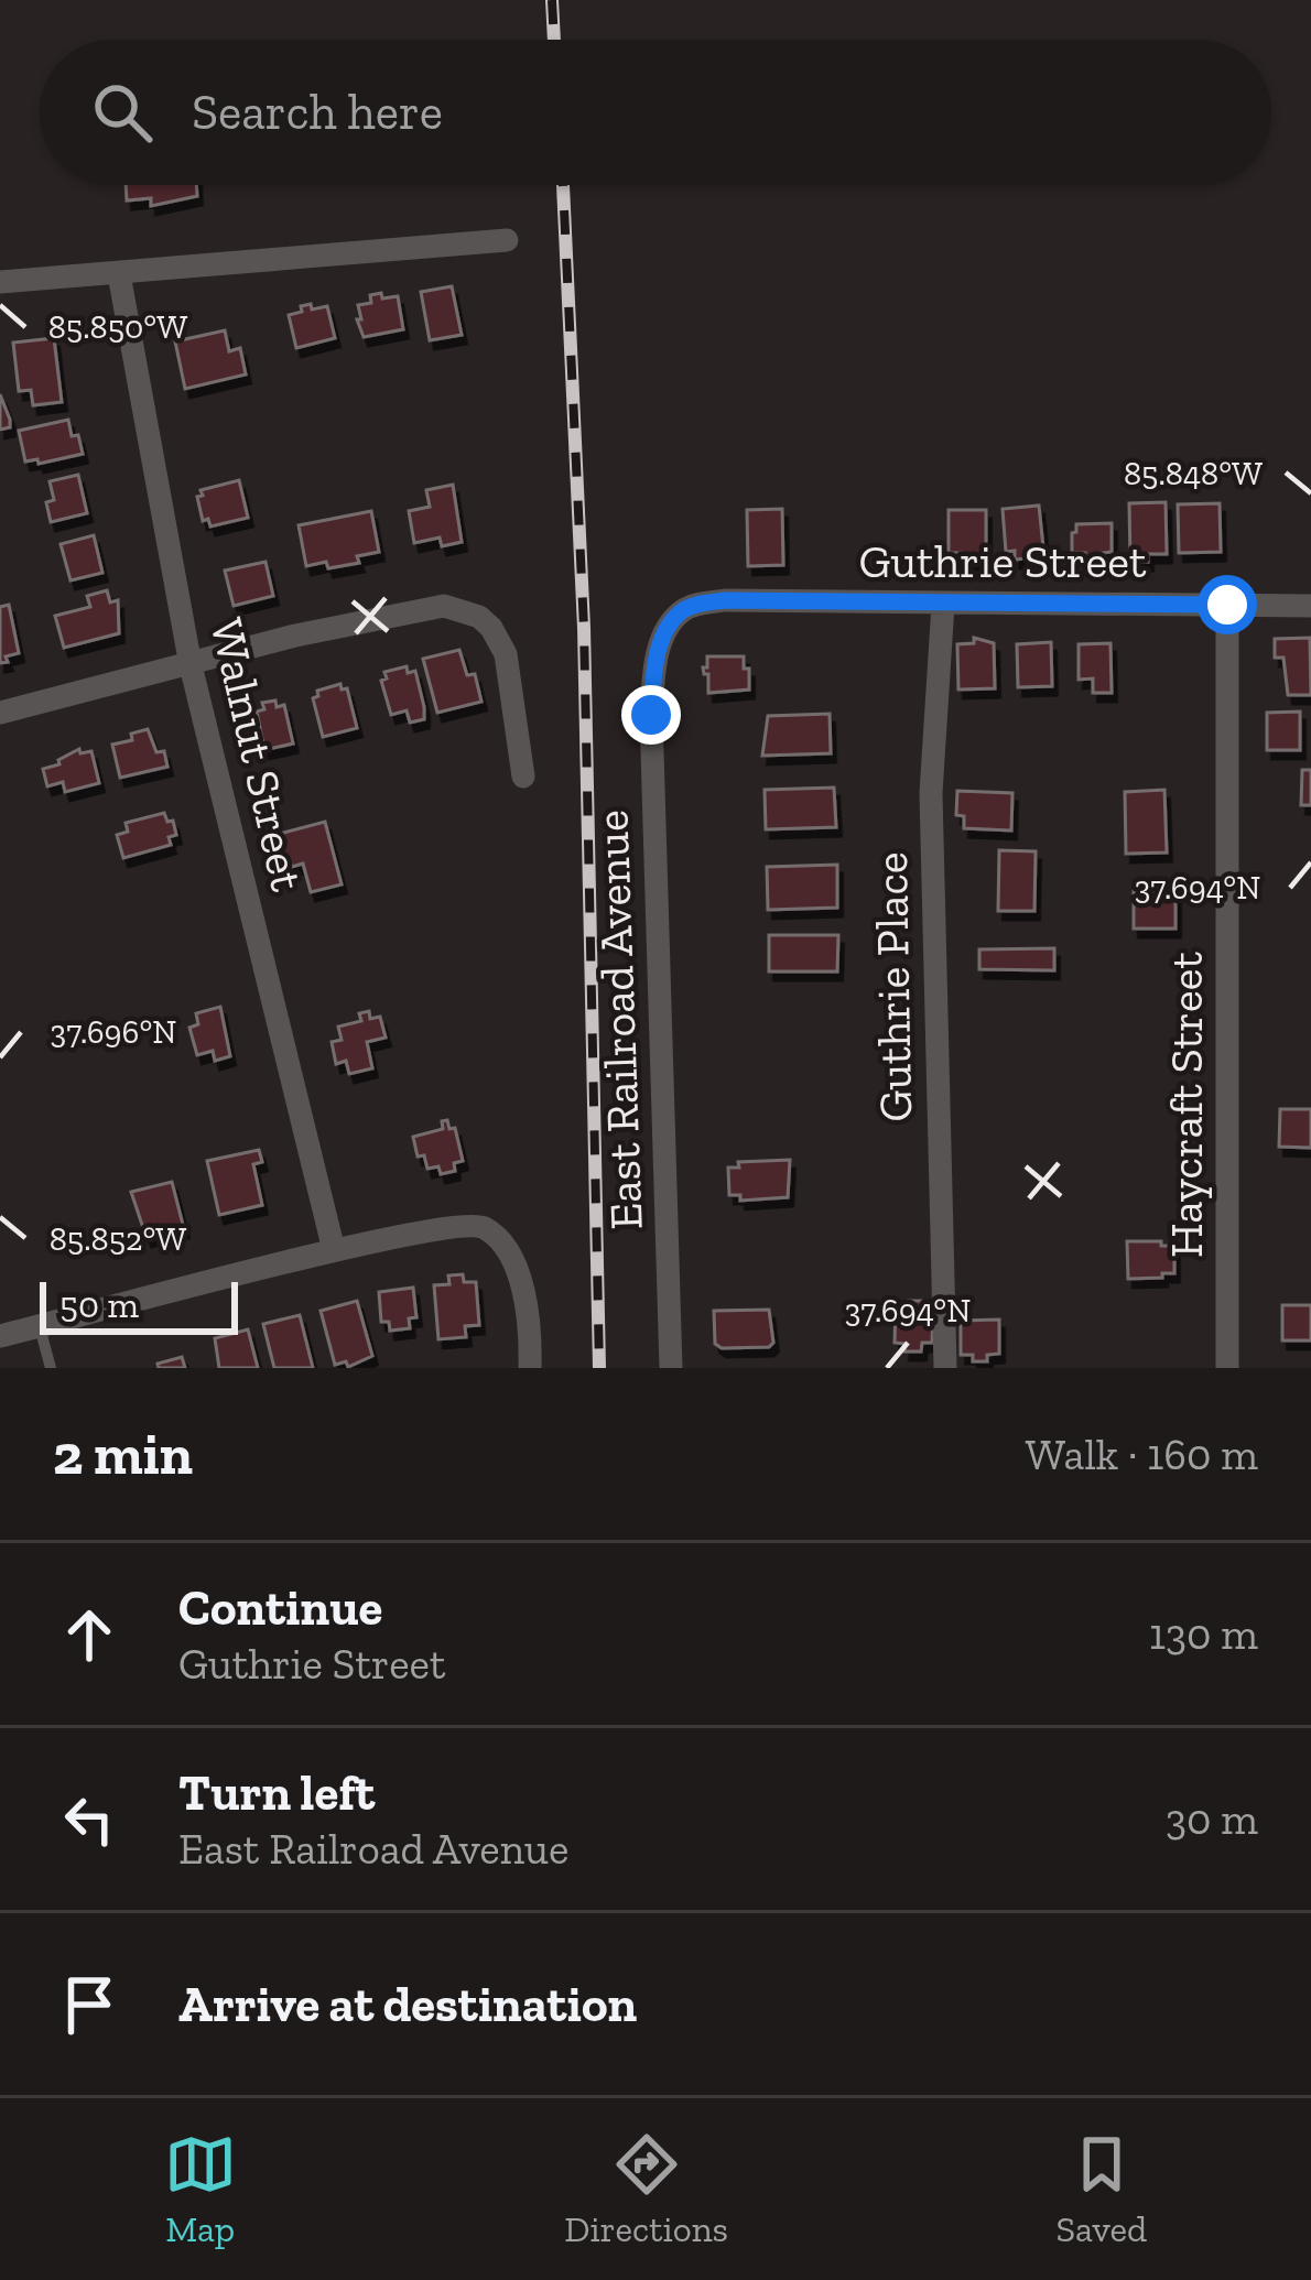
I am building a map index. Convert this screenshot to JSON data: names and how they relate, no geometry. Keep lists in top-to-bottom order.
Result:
{
  "streets": {
    "street": [
      "Guthrie Street",
      "Walnut Street",
      "Guthrie Place",
      "East Railroad Avenue",
      "Haycraft Street"
    ]
  },
  "crossings": [
    ["Guthrie Street", "Guthrie Place"],
    ["Guthrie Street", "East Railroad Avenue"],
    ["Guthrie Street", "Haycraft Street"]
  ],
  "scale_bar": "50 m",
  "page": {
    "search": "Search here",
    "scale": "50 m",
    "heading": ["2 min", "Walk · 160 m"],
    "list": [
      ["Continue", "Guthrie Street", "130 m"],
      ["Turn left", "East Railroad Avenue", "30 m"],
      "Arrive at destination"
    ],
    "nav": ["Map", "Directions", "Saved"]
  },
  "coordinates": [
    "85.850°W",
    "85.848°W",
    "37.694°N",
    "37.696°N",
    "85.852°W"
  ]
}
